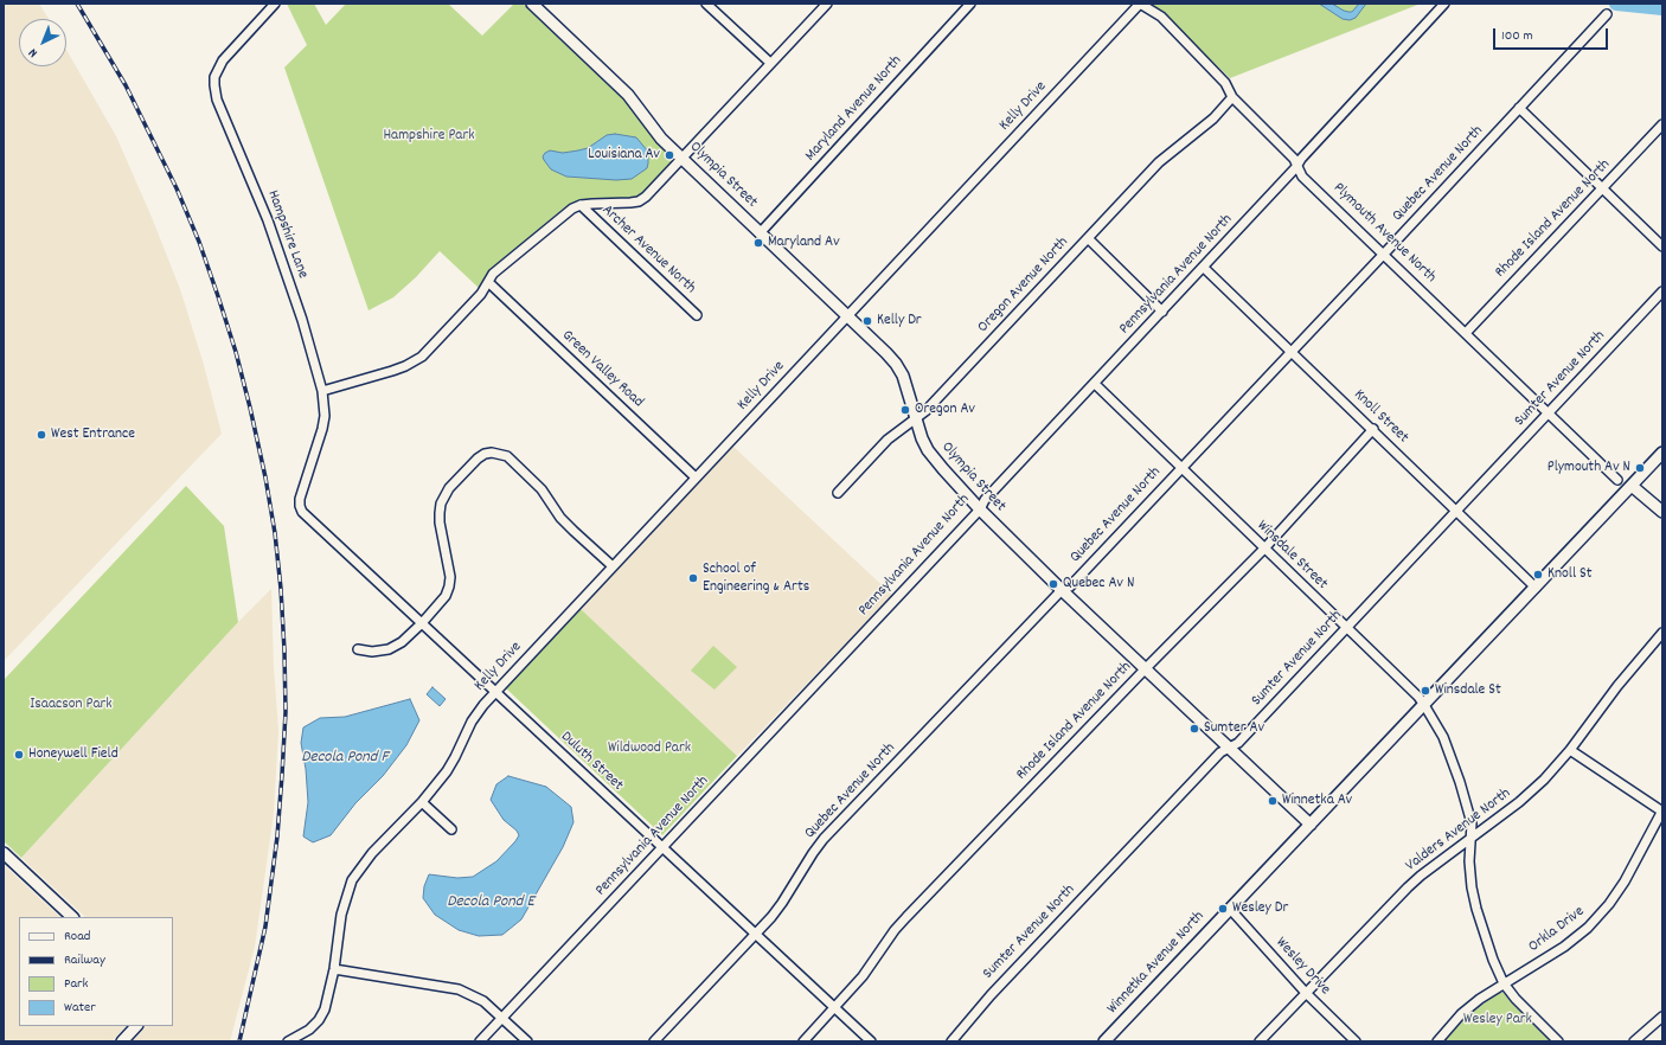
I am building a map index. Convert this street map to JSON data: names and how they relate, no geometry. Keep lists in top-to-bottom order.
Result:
{
  "streets": {
    "street": [
      "Kelly Drive",
      "Maryland Avenue North",
      "Quebec Avenue North",
      "Olympia Street",
      "Rhode Island Avenue North",
      "Plymouth Avenue North",
      "Hampshire Lane",
      "Archer Avenue North",
      "Pennsylvania Avenue North",
      "Oregon Avenue North",
      "Green Valley Road",
      "Sumter Avenue North",
      "Knoll Street",
      "Winsdale Street",
      "Duluth Street",
      "Valders Avenue North",
      "Orkla Drive",
      "Winnetka Avenue North",
      "Wesley Drive"
    ]
  },
  "crossings": [
    ["Kelly Drive", "Olympia Street"],
    ["Kelly Drive", "Plymouth Avenue North"],
    ["Kelly Drive", "Green Valley Road"],
    ["Kelly Drive", "Duluth Street"],
    ["Maryland Avenue North", "Olympia Street"],
    ["Quebec Avenue North", "Olympia Street"],
    ["Quebec Avenue North", "Plymouth Avenue North"],
    ["Quebec Avenue North", "Knoll Street"],
    ["Quebec Avenue North", "Winsdale Street"],
    ["Quebec Avenue North", "Duluth Street"],
    ["Olympia Street", "Rhode Island Avenue North"],
    ["Olympia Street", "Pennsylvania Avenue North"],
    ["Olympia Street", "Oregon Avenue North"],
    ["Olympia Street", "Sumter Avenue North"],
    ["Olympia Street", "Winnetka Avenue North"],
    ["Rhode Island Avenue North", "Plymouth Avenue North"],
    ["Rhode Island Avenue North", "Knoll Street"],
    ["Rhode Island Avenue North", "Winsdale Street"],
    ["Rhode Island Avenue North", "Duluth Street"],
    ["Plymouth Avenue North", "Pennsylvania Avenue North"],
    ["Plymouth Avenue North", "Oregon Avenue North"],
    ["Plymouth Avenue North", "Sumter Avenue North"],
    ["Hampshire Lane", "Duluth Street"],
    ["Pennsylvania Avenue North", "Knoll Street"],
    ["Pennsylvania Avenue North", "Winsdale Street"],
    ["Pennsylvania Avenue North", "Duluth Street"],
    ["Sumter Avenue North", "Knoll Street"],
    ["Sumter Avenue North", "Winsdale Street"],
    ["Knoll Street", "Winnetka Avenue North"],
    ["Winsdale Street", "Valders Avenue North"],
    ["Winsdale Street", "Orkla Drive"],
    ["Winsdale Street", "Winnetka Avenue North"],
    ["Valders Avenue North", "Wesley Drive"],
    ["Winnetka Avenue North", "Wesley Drive"]
  ],
  "water": ["Decola Pond F", "Decola Pond E"],
  "parks": [
    "Hampshire Park",
    "Isaacson Park",
    "Wildwood Park",
    "Wesley Park"
  ],
  "places": [
    "Louisiana Av",
    "Maryland Av",
    "Kelly Dr",
    "Oregon Av",
    "West Entrance",
    "Plymouth Av N",
    "Knoll St",
    "School of Engineering & Arts",
    "Quebec Av N",
    "Winsdale St",
    "Sumter Av",
    "Honeywell Field",
    "Winnetka Av",
    "Wesley Dr"
  ],
  "legend": [
    "Road",
    "Railway",
    "Park",
    "Water"
  ],
  "scale_bar": "100 m",
  "north": "bottom left"
}
